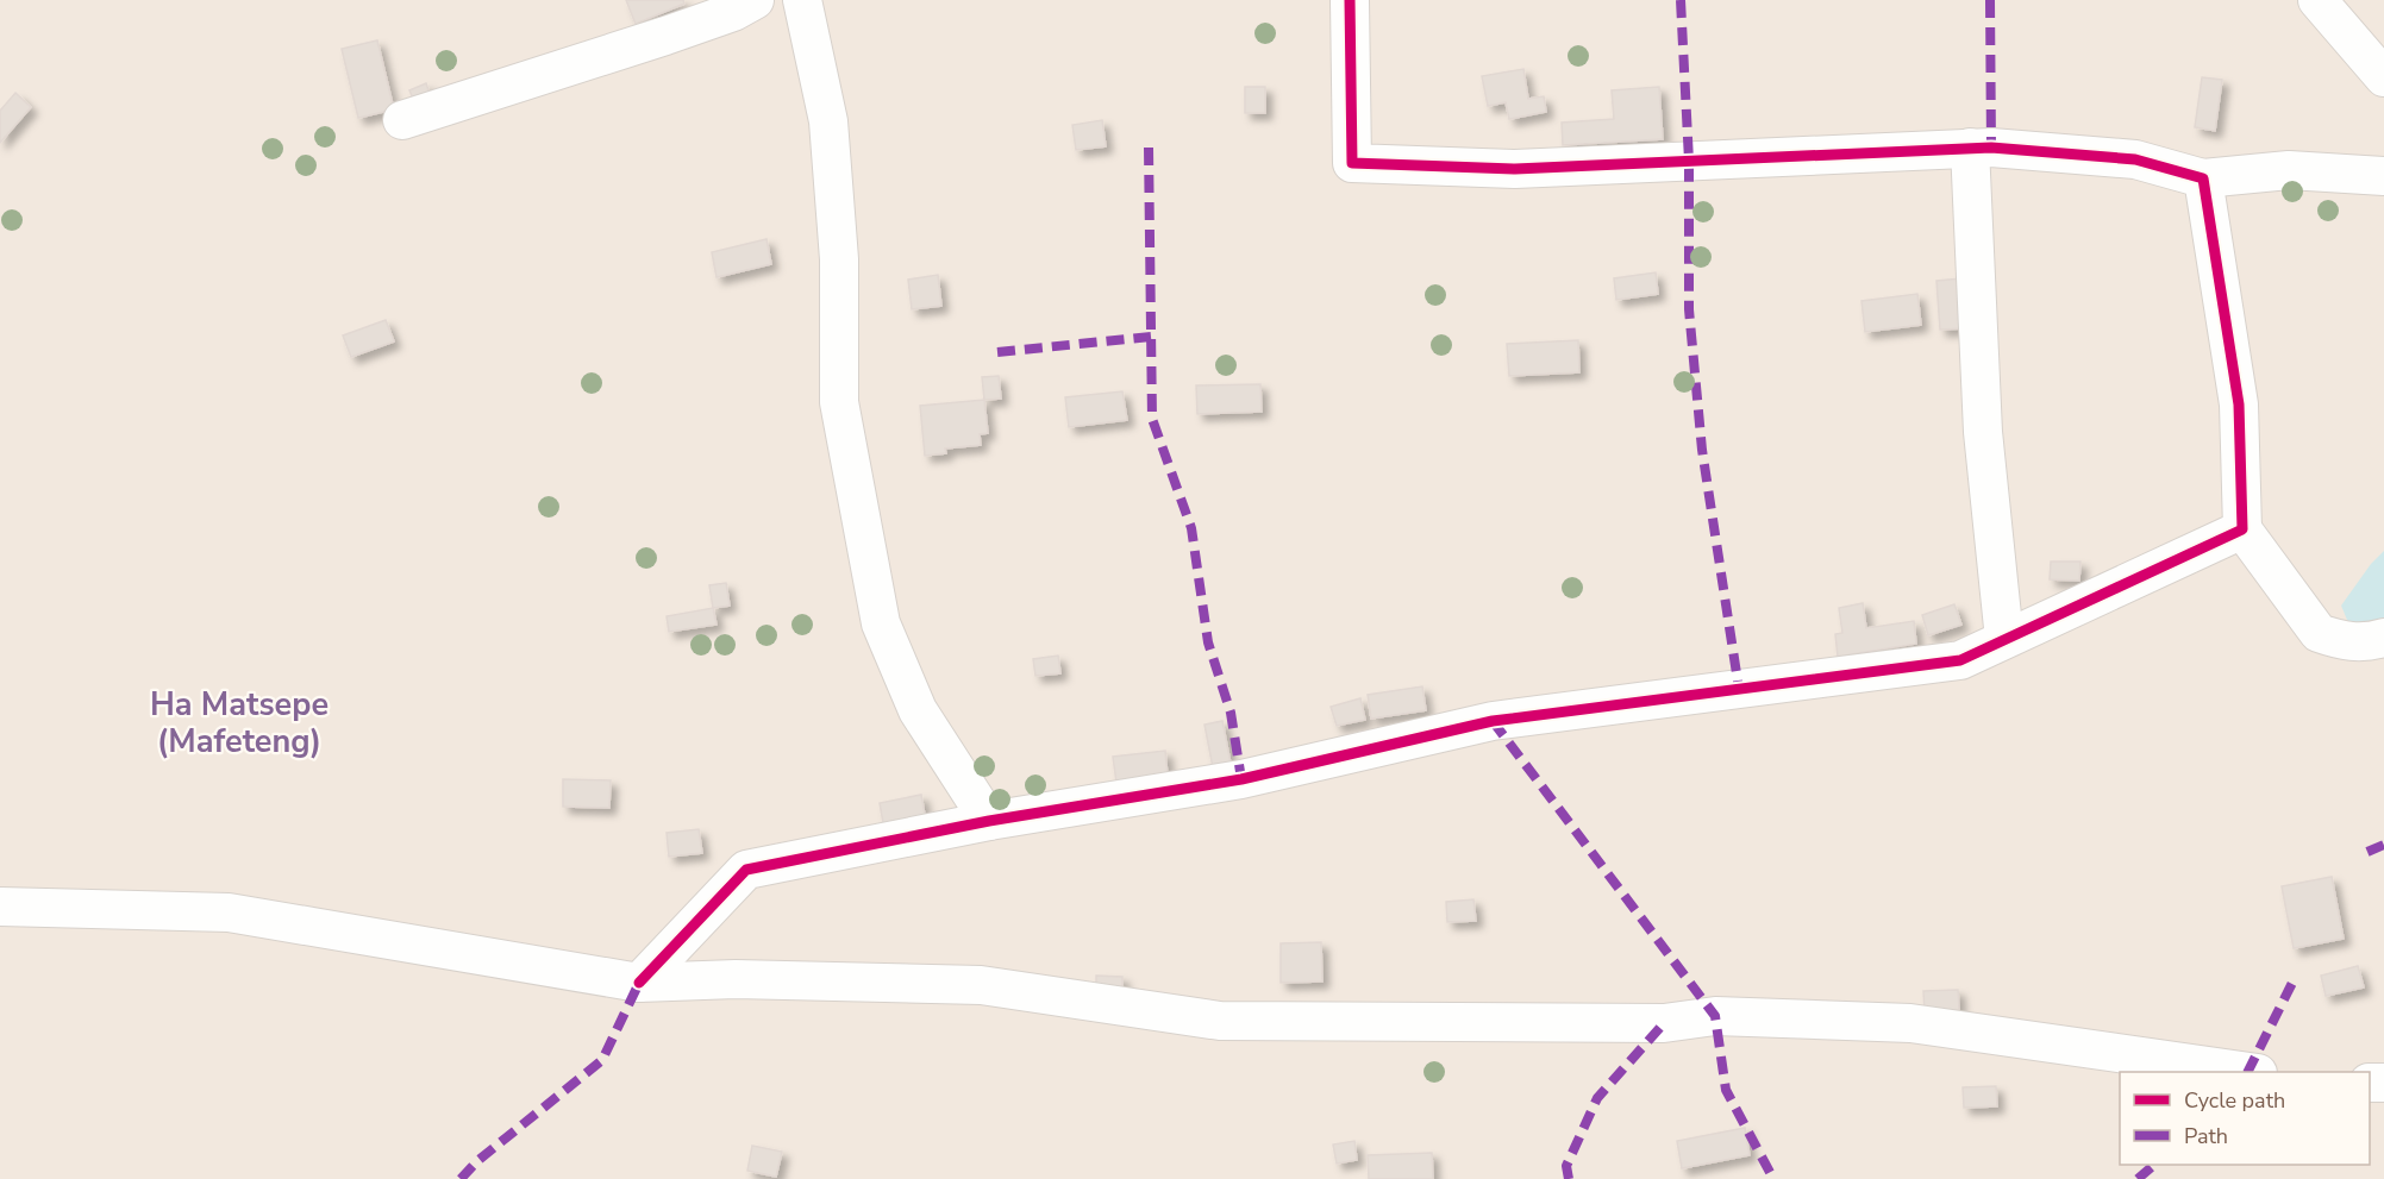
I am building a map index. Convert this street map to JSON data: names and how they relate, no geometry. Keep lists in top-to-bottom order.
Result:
{
  "districts": ["Ha Matsepe (Mafeteng)"],
  "legend": ["Cycle path", "Path"]
}
